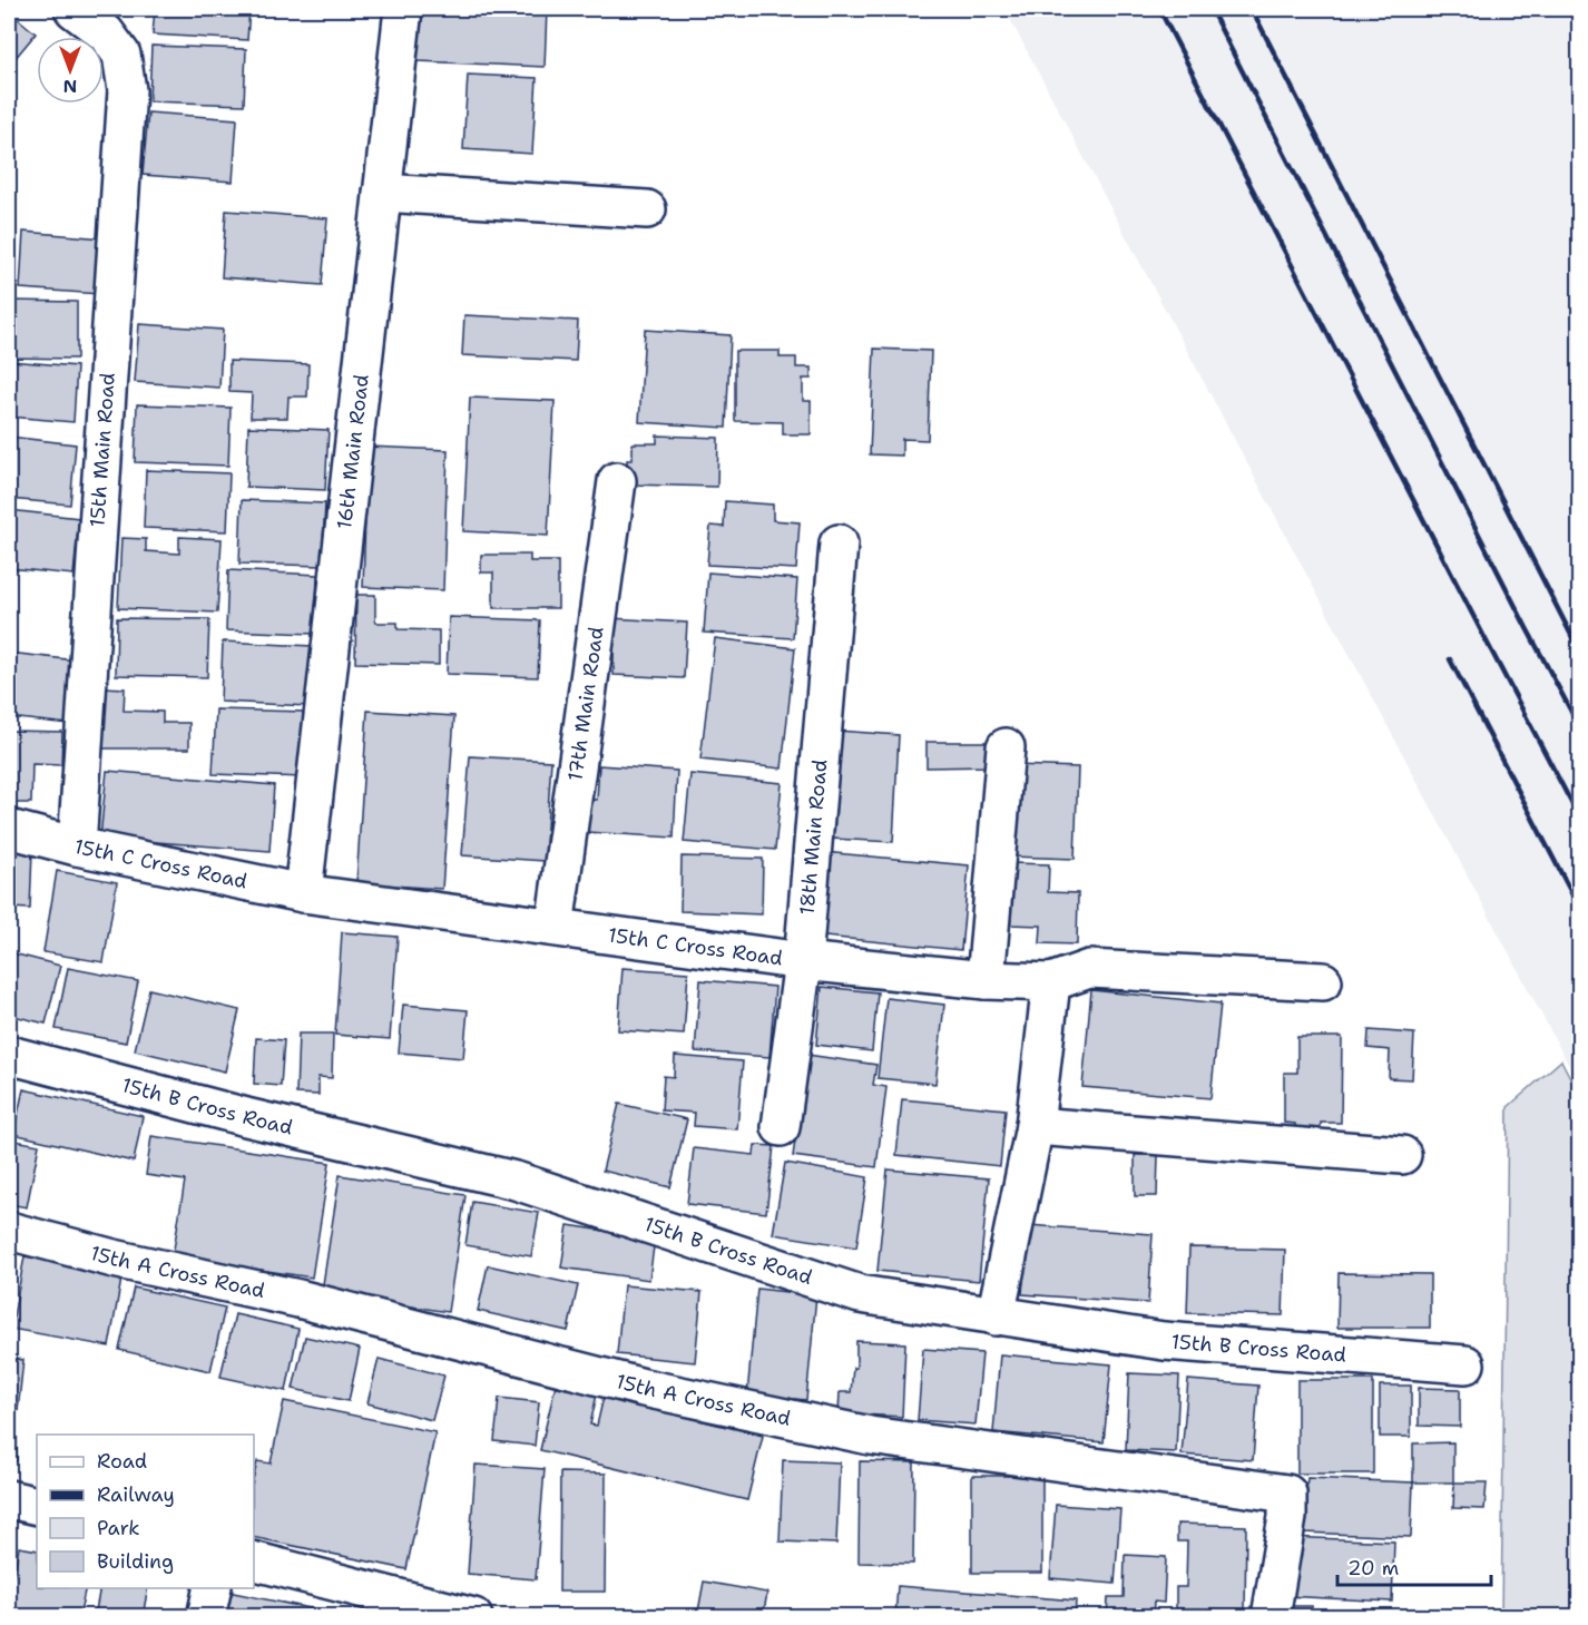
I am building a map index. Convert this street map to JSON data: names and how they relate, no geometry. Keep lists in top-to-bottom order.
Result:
{
  "streets": {
    "street": [
      "15th Main Road",
      "16th Main Road",
      "17th Main Road",
      "18th Main Road",
      "15th C Cross Road",
      "15th B Cross Road",
      "15th A Cross Road"
    ]
  },
  "crossings": [
    ["15th Main Road", "15th C Cross Road"],
    ["16th Main Road", "15th C Cross Road"],
    ["17th Main Road", "15th C Cross Road"],
    ["18th Main Road", "15th C Cross Road"]
  ],
  "legend": [
    "Road",
    "Railway",
    "Park",
    "Building"
  ],
  "scale_bar": "20 m",
  "north": "bottom"
}
